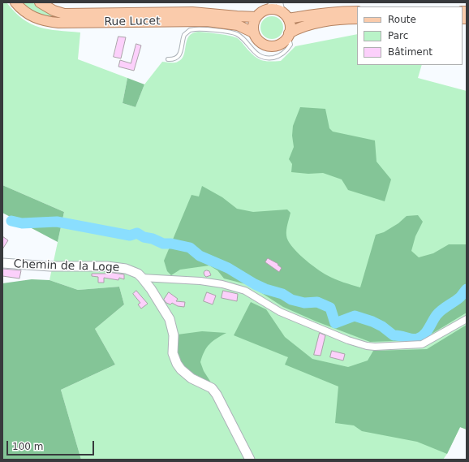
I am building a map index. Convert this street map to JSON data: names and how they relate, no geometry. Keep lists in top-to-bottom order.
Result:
{
  "streets": {
    "main road": ["Rue Lucet"],
    "street": ["Chemin de la Loge"]
  },
  "legend": ["Route", "Parc", "Bâtiment"],
  "scale_bar": "100 m"
}
